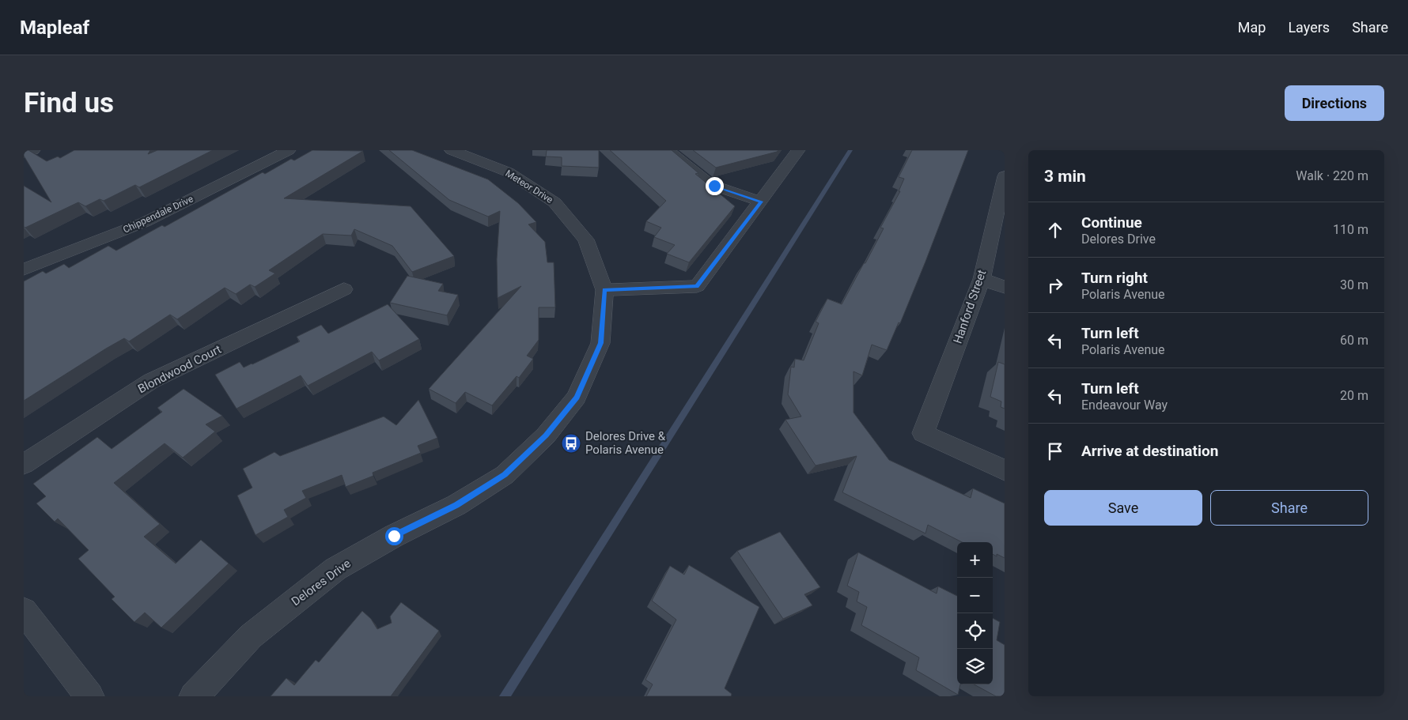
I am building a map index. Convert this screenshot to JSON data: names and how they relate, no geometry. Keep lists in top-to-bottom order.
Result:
{
  "streets": {
    "street": [
      "Meteor Drive",
      "Chippendale Drive",
      "Hanford Street",
      "Blondwood Court",
      "Delores Drive"
    ]
  },
  "crossings": [
    ["Meteor Drive", "Delores Drive"]
  ],
  "places": {
    "bus stop": ["Delores Drive & Polaris Avenue"]
  },
  "page": {
    "header": "Mapleaf",
    "nav": ["Map", "Layers", "Share"],
    "buttons": [
      "Directions",
      ["Save", "Share"]
    ],
    "title": "Find us",
    "heading": ["3 min", "Walk · 220 m"],
    "list": [
      ["Continue", "Delores Drive", "110 m"],
      ["Turn right", "Polaris Avenue", "30 m"],
      ["Turn left", "Polaris Avenue", "60 m"],
      ["Turn left", "Endeavour Way", "20 m"],
      "Arrive at destination"
    ],
    "map_buttons": ["+", "−"]
  }
}
